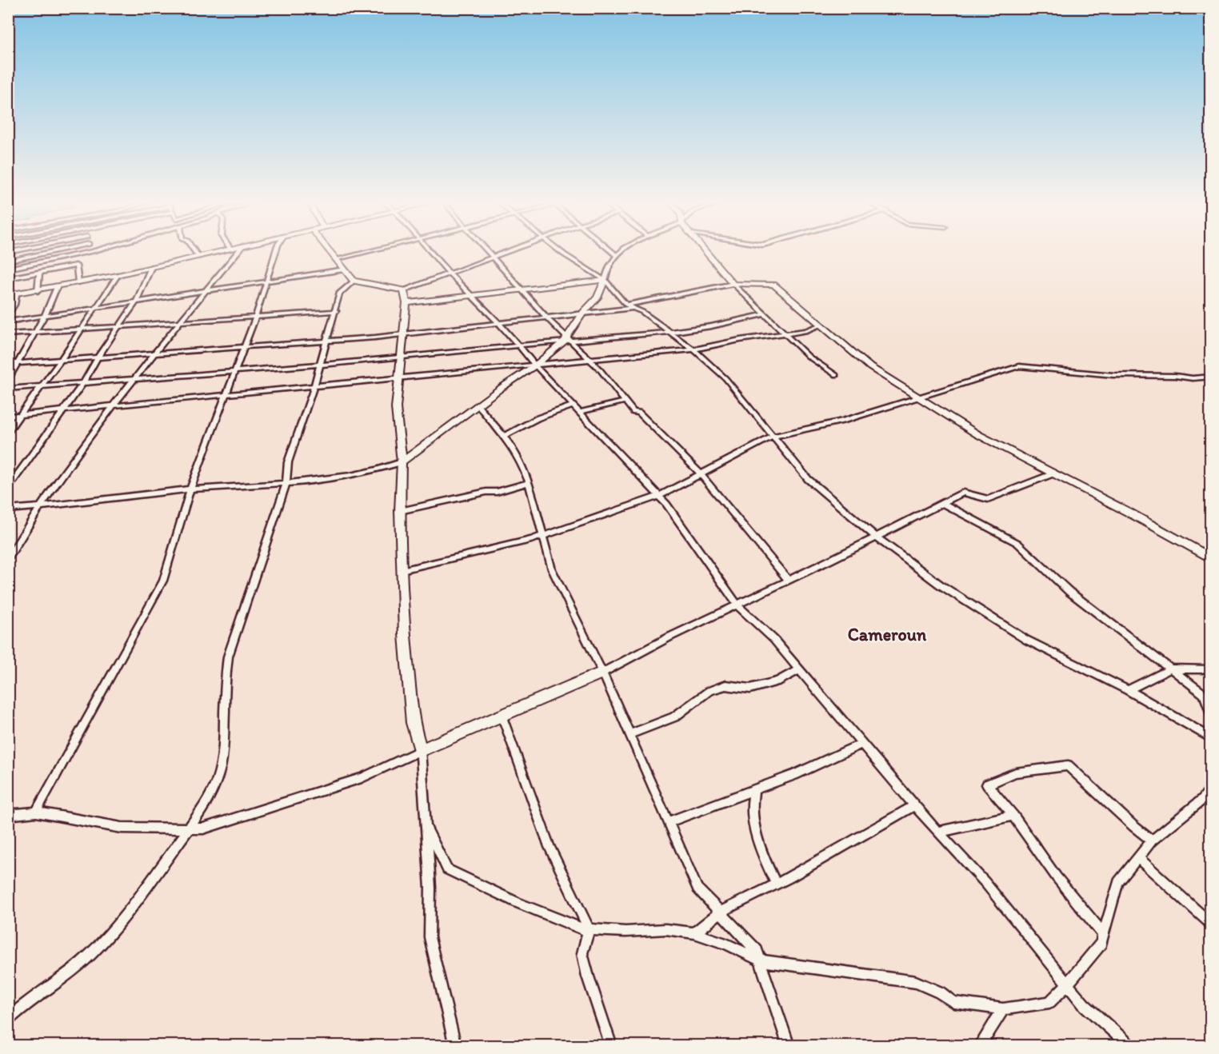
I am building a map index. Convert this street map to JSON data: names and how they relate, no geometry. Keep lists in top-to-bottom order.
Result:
{
  "districts": ["Cameroun"]
}
